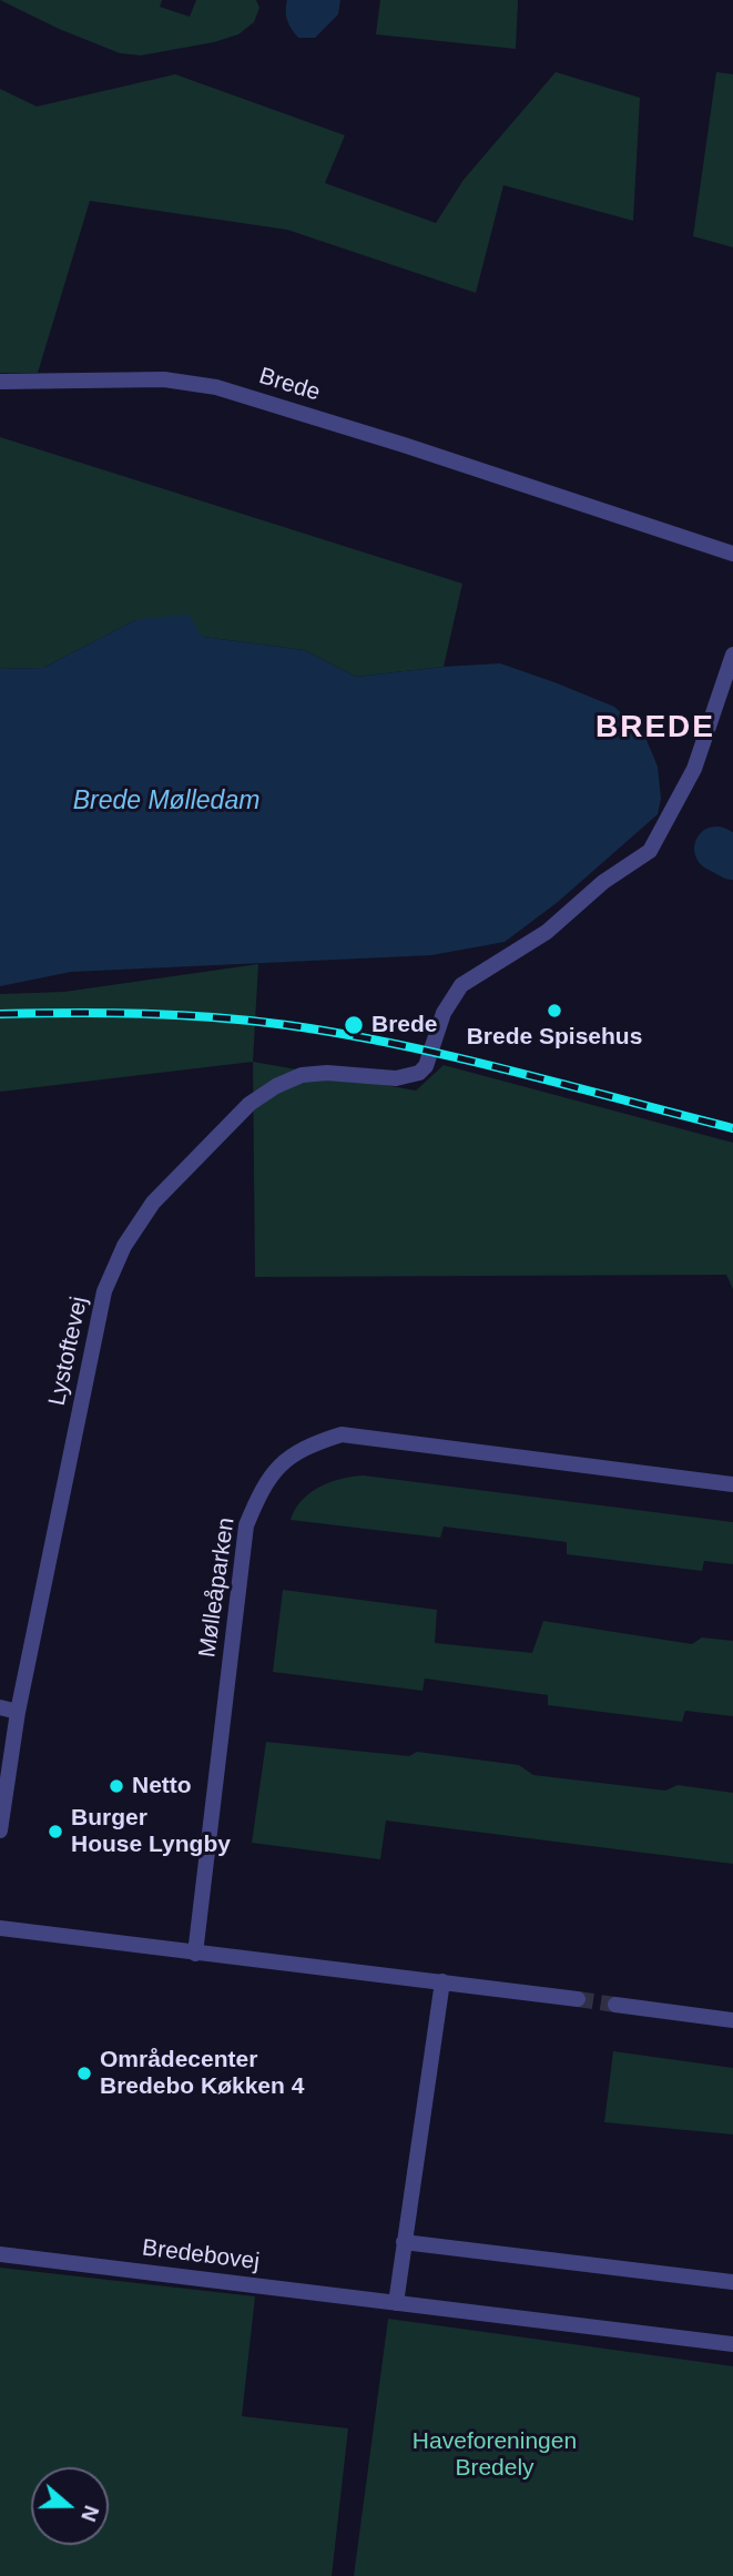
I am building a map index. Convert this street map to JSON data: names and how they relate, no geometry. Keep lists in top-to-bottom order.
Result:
{
  "streets": {
    "street": [
      "Brede",
      "Lystoftevej",
      "Mølleåparken",
      "Bredebovej"
    ]
  },
  "districts": ["BREDE"],
  "water": ["Brede Mølledam"],
  "parks": ["Haveforeningen Bredely"],
  "places": [
    "Brede Spisehus",
    "Brede",
    "Netto",
    "Burger House Lyngby",
    "Områdecenter Bredebo Køkken 4"
  ],
  "north": "right"
}
